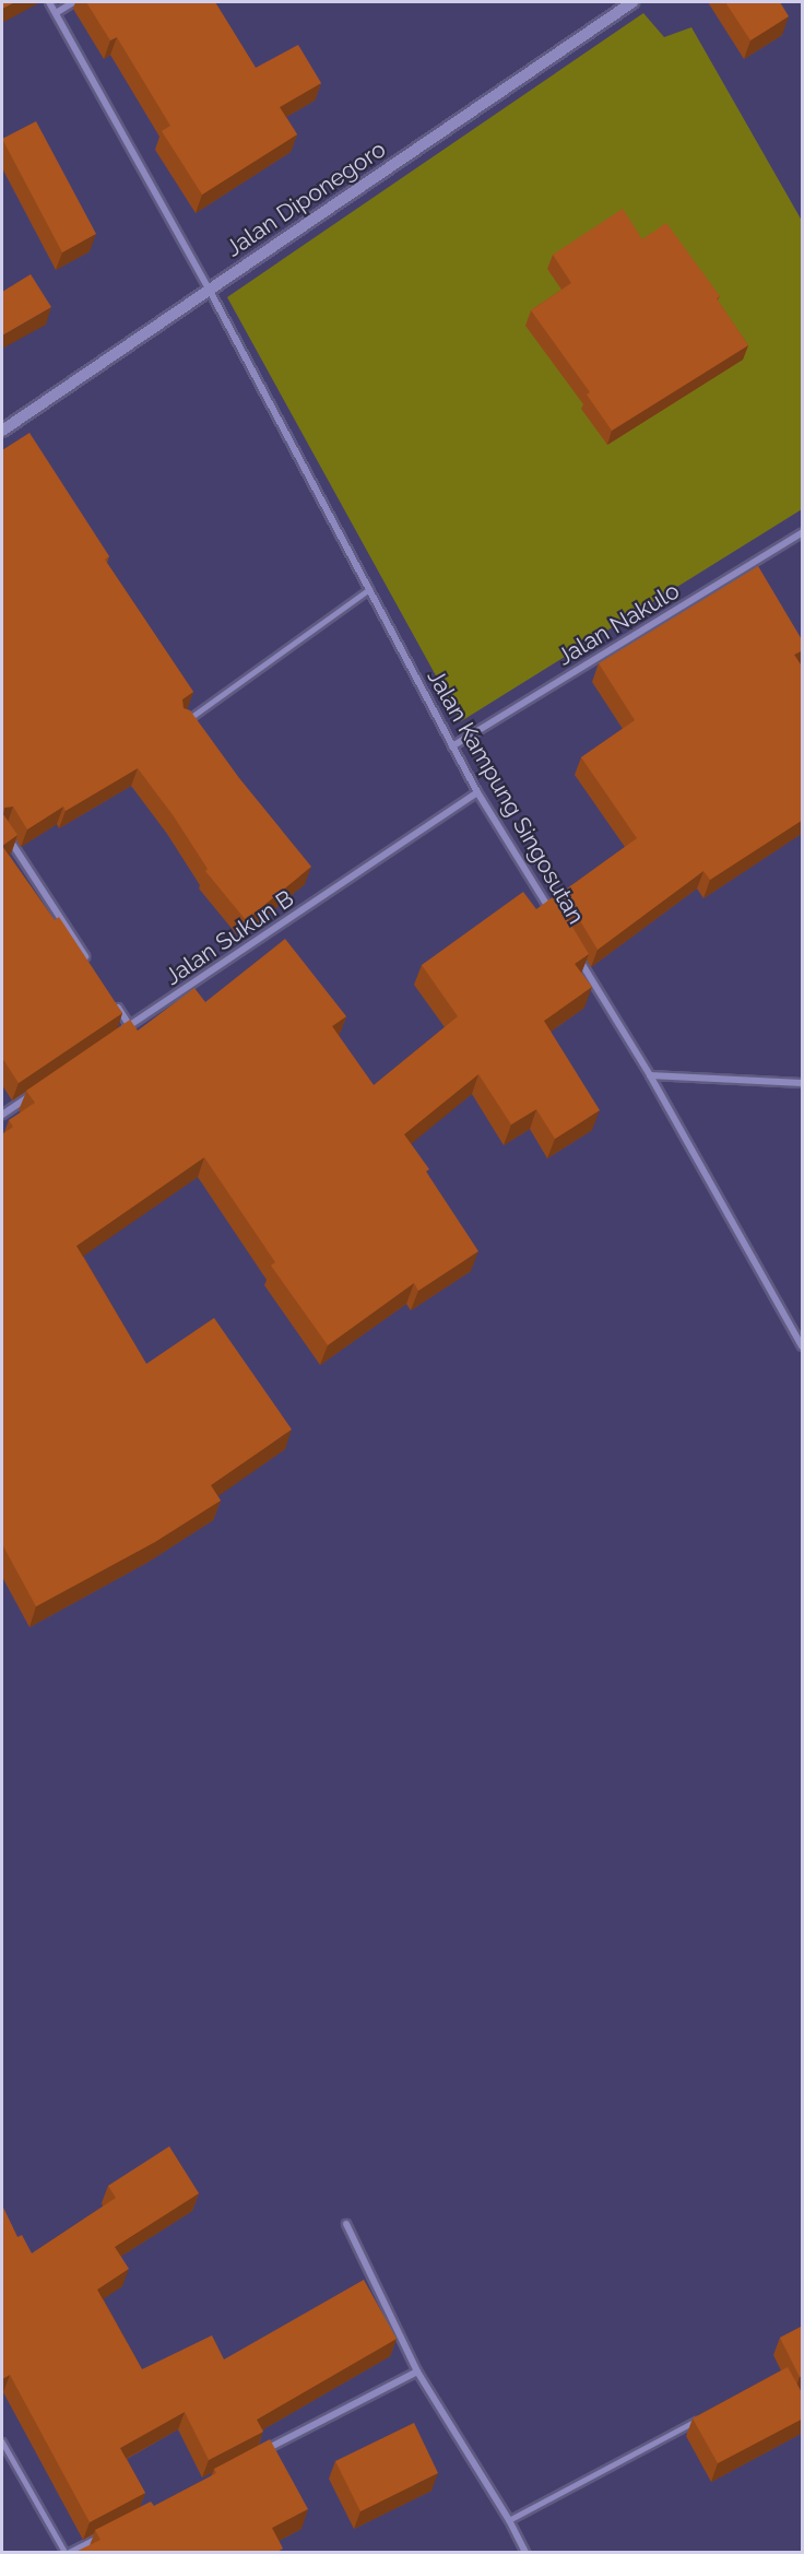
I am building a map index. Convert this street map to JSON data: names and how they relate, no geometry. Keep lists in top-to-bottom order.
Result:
{
  "streets": {
    "street": [
      "Jalan Diponegoro",
      "Jalan Nakulo",
      "Jalan Kampung Singosutan",
      "Jalan Sukun B"
    ]
  },
  "crossings": [
    ["Jalan Diponegoro", "Jalan Kampung Singosutan"],
    ["Jalan Nakulo", "Jalan Kampung Singosutan"],
    ["Jalan Kampung Singosutan", "Jalan Sukun B"]
  ]
}
